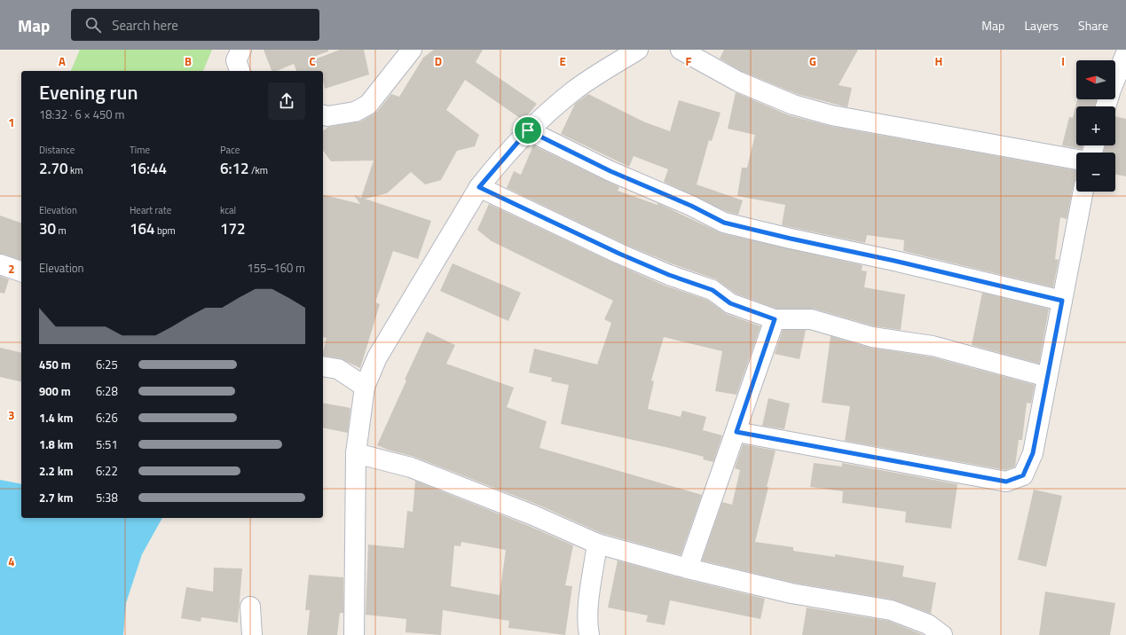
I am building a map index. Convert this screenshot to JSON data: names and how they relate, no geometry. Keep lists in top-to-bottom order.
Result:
{
  "north": "left",
  "page": {
    "header": "Map",
    "search": "Search here",
    "nav": ["Map", "Layers", "Share"],
    "map_buttons": ["+", "−"],
    "heading": ["Evening run", "18:32 · 6 × 450 m"],
    "stats": [
      ["Distance", "2.70 km"],
      ["Time", "16:44"],
      ["Pace", "6:12 /km"],
      ["Elevation", "30 m"],
      ["Heart rate", "164 bpm"],
      ["kcal", "172"]
    ],
    "chart": ["Elevation", "155–160 m"],
    "list": [
      {
        "name": "450 m",
        "note": "6:25"
      },
      {
        "name": "900 m",
        "note": "6:28"
      },
      {
        "name": "1.4 km",
        "note": "6:26"
      },
      {
        "name": "1.8 km",
        "note": "5:51"
      },
      {
        "name": "2.2 km",
        "note": "6:22"
      },
      {
        "name": "2.7 km",
        "note": "5:38"
      }
    ]
  },
  "grid": {
    "columns": [
      "A",
      "B",
      "C",
      "D",
      "E",
      "F",
      "G",
      "H",
      "I"
    ],
    "rows": [
      "1",
      "2",
      "3",
      "4"
    ]
  }
}
